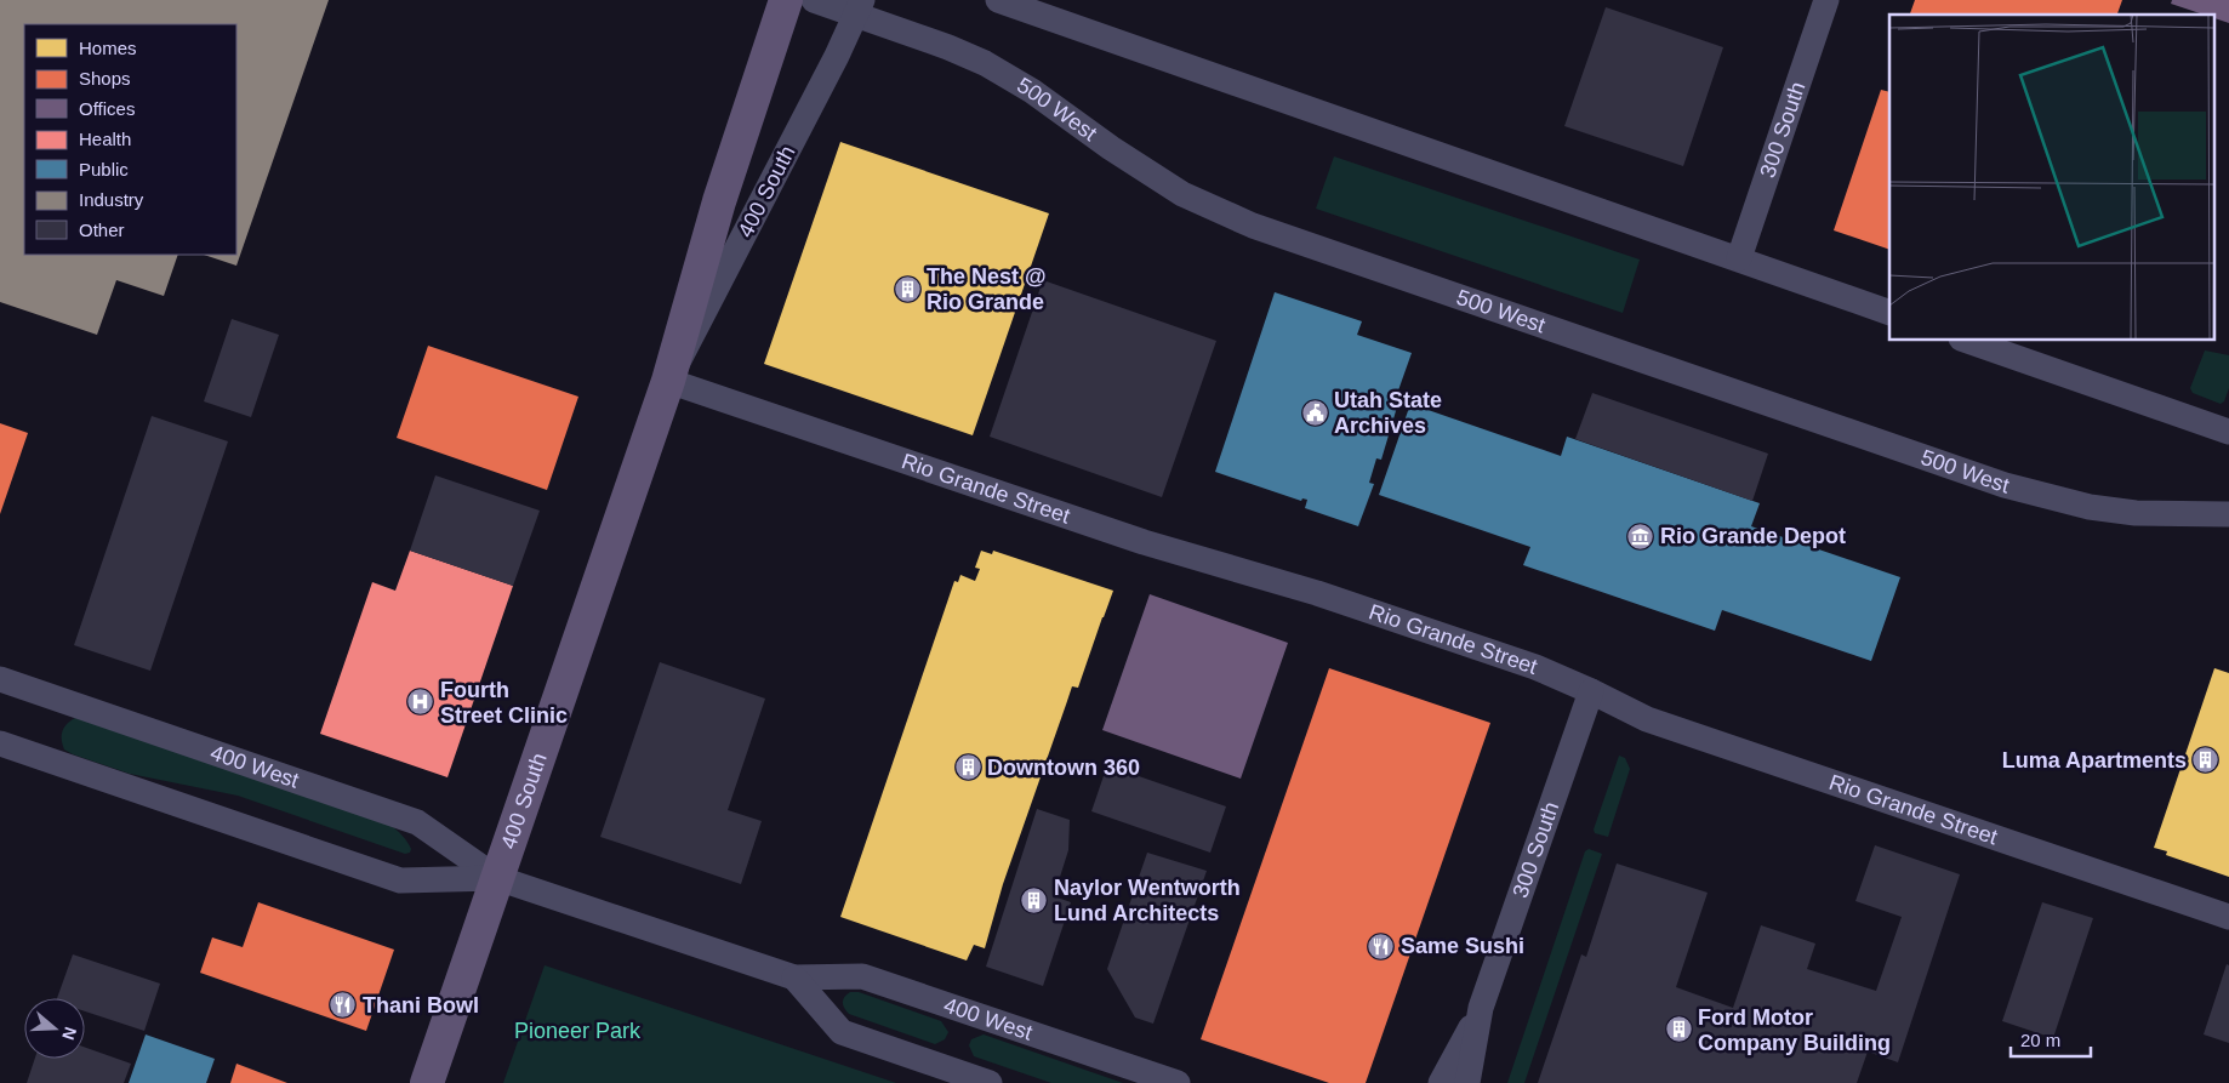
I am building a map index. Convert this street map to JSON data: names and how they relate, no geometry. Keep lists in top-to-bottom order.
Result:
{
  "streets": {
    "main road": ["400 South"],
    "street": [
      "500 West",
      "300 South",
      "Rio Grande Street",
      "400 West"
    ]
  },
  "crossings": [
    ["500 West", "400 South"],
    ["300 South", "Rio Grande Street"],
    ["400 South", "Rio Grande Street"],
    ["400 South", "400 West"]
  ],
  "parks": ["Pioneer Park"],
  "places": {
    "building": [
      "The Nest @ Rio Grande",
      "Luma Apartments",
      "Downtown 360",
      "Naylor Wentworth Lund Architects",
      "Ford Motor Company Building"
    ],
    "public building": ["Utah State Archives"],
    "museum": ["Rio Grande Depot"],
    "hospital": ["Fourth Street Clinic"],
    "restaurant": ["Same Sushi", "Thani Bowl"]
  },
  "legend": [
    "Homes",
    "Shops",
    "Offices",
    "Health",
    "Public",
    "Industry",
    "Other"
  ],
  "scale_bar": "20 m",
  "north": "right"
}
